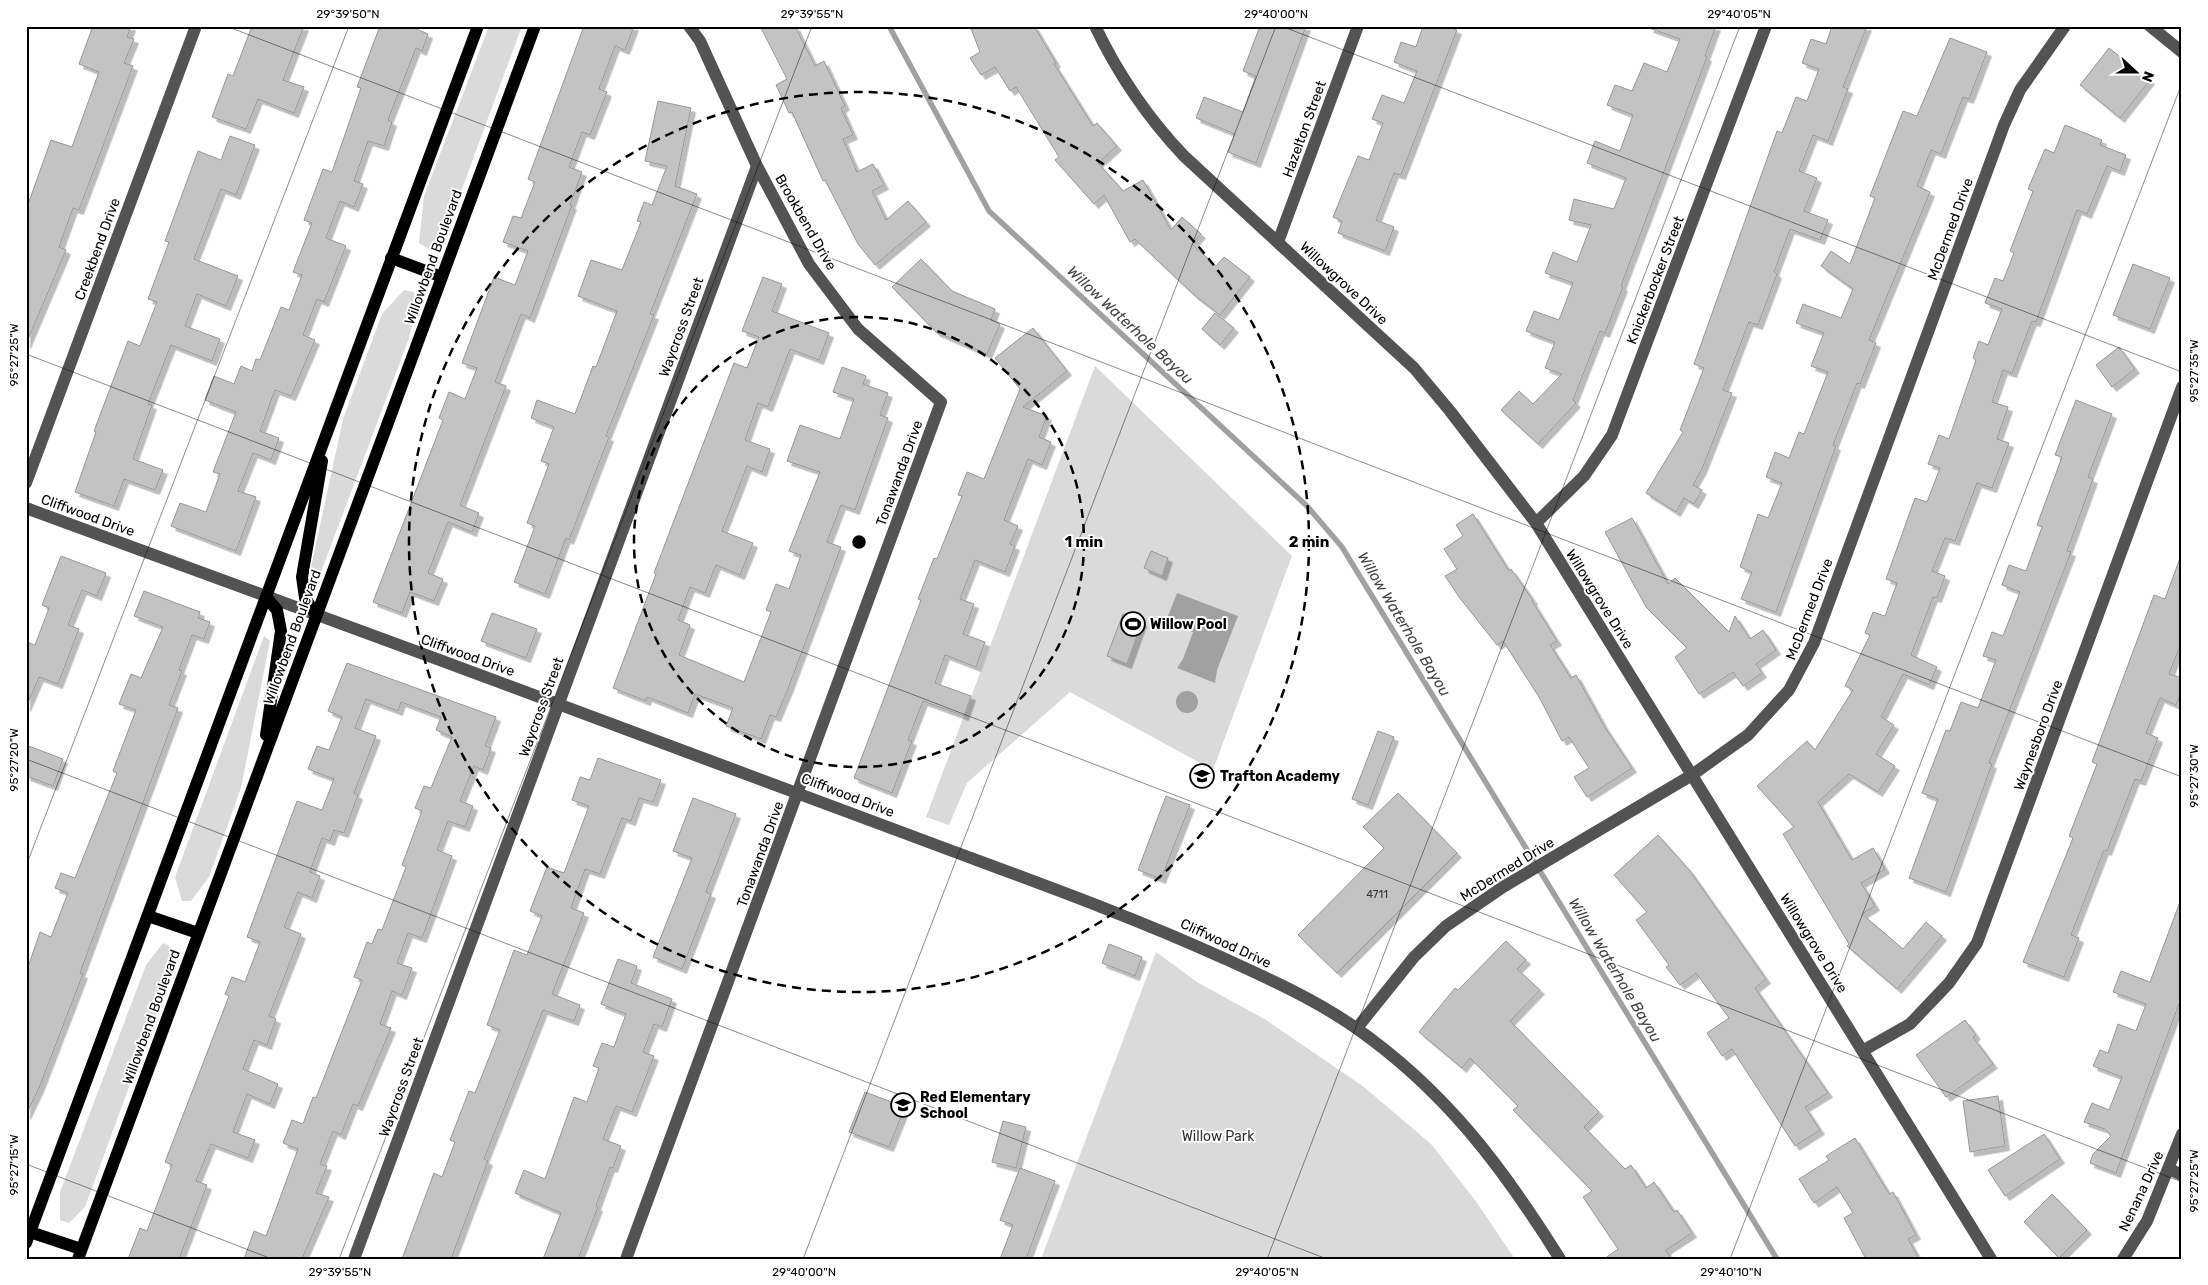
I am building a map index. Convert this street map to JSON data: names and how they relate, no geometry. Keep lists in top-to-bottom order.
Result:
{
  "streets": {
    "main road": ["Willowbend Boulevard"],
    "street": [
      "Hazelton Street",
      "Brookbend Drive",
      "McDermed Drive",
      "Creekbend Drive",
      "Knickerbocker Street",
      "Willowgrove Drive",
      "Waycross Street",
      "Tonawanda Drive",
      "Cliffwood Drive",
      "Waynesboro Drive",
      "Nenana Drive"
    ]
  },
  "crossings": [
    ["Hazelton Street", "Willowgrove Drive"],
    ["Brookbend Drive", "Waycross Street"],
    ["Brookbend Drive", "Tonawanda Drive"],
    ["McDermed Drive", "Willowgrove Drive"],
    ["McDermed Drive", "Cliffwood Drive"],
    ["Willowbend Boulevard", "Cliffwood Drive"],
    ["Knickerbocker Street", "Willowgrove Drive"],
    ["Willowgrove Drive", "Waynesboro Drive"],
    ["Waycross Street", "Cliffwood Drive"],
    ["Tonawanda Drive", "Cliffwood Drive"]
  ],
  "water": ["Willow Waterhole Bayou"],
  "parks": ["Willow Park"],
  "places": {
    "sports": ["Willow Pool"],
    "school or university": ["Trafton Academy", "Red Elementary School"]
  },
  "house_numbers": ["4711"],
  "north": "right",
  "coordinates": [
    "29°39'50\"N",
    "29°39'55\"N",
    "29°40'00\"N",
    "29°40'05\"N",
    "95°27'25\"W",
    "95°27'35\"W",
    "95°27'20\"W",
    "95°27'30\"W",
    "95°27'15\"W",
    "29°40'10\"N"
  ],
  "rings": ["1 min", "2 min"]
}
